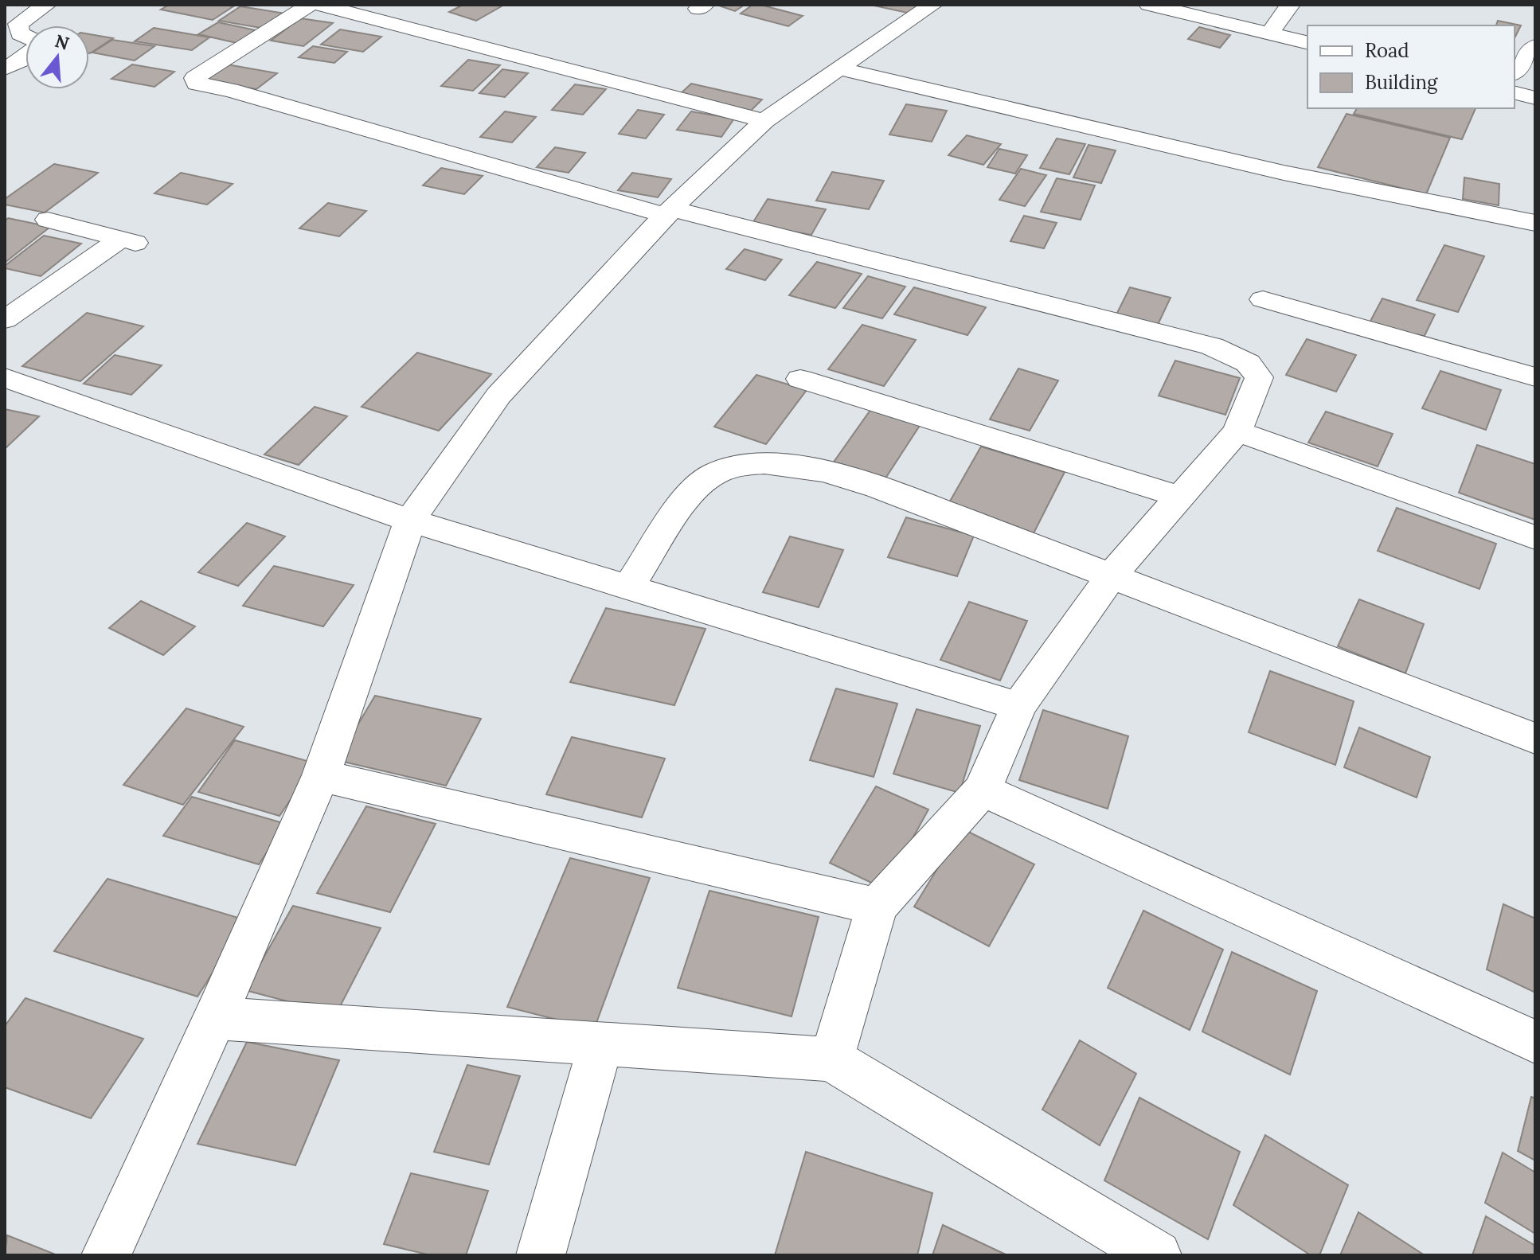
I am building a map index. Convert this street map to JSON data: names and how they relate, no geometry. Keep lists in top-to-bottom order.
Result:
{
  "legend": ["Road", "Building"],
  "north": "top"
}
